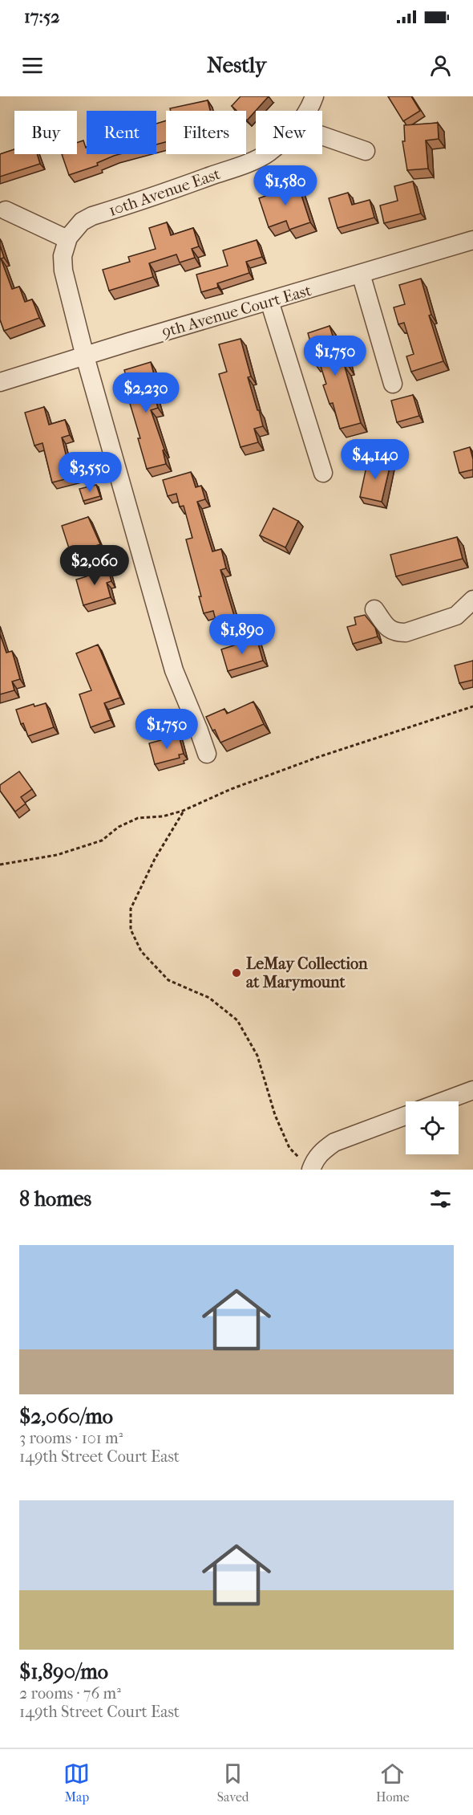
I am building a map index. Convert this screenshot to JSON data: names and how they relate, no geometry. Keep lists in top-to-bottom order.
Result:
{
  "streets": {
    "street": ["10th Avenue East", "9th Avenue Court East"]
  },
  "places": ["LeMay Collection at Marymount"],
  "page": {
    "status": "17:52",
    "header": "Nestly",
    "chip": [
      "Buy",
      "Rent",
      "Filters",
      "New"
    ],
    "price": [
      "$1,580",
      "$1,750",
      "$2,230",
      "$4,140",
      "$3,550",
      "$2,060",
      "$1,890",
      "$1,750"
    ],
    "heading": "8 homes",
    "list": [
      {
        "name": "$2,060/mo",
        "note": "3 rooms · 101 m² · 149th Street Court East"
      },
      {
        "name": "$1,890/mo",
        "note": "2 rooms · 76 m² · 149th Street Court East"
      }
    ],
    "tabs": ["Map", "Saved", "Home"]
  }
}
